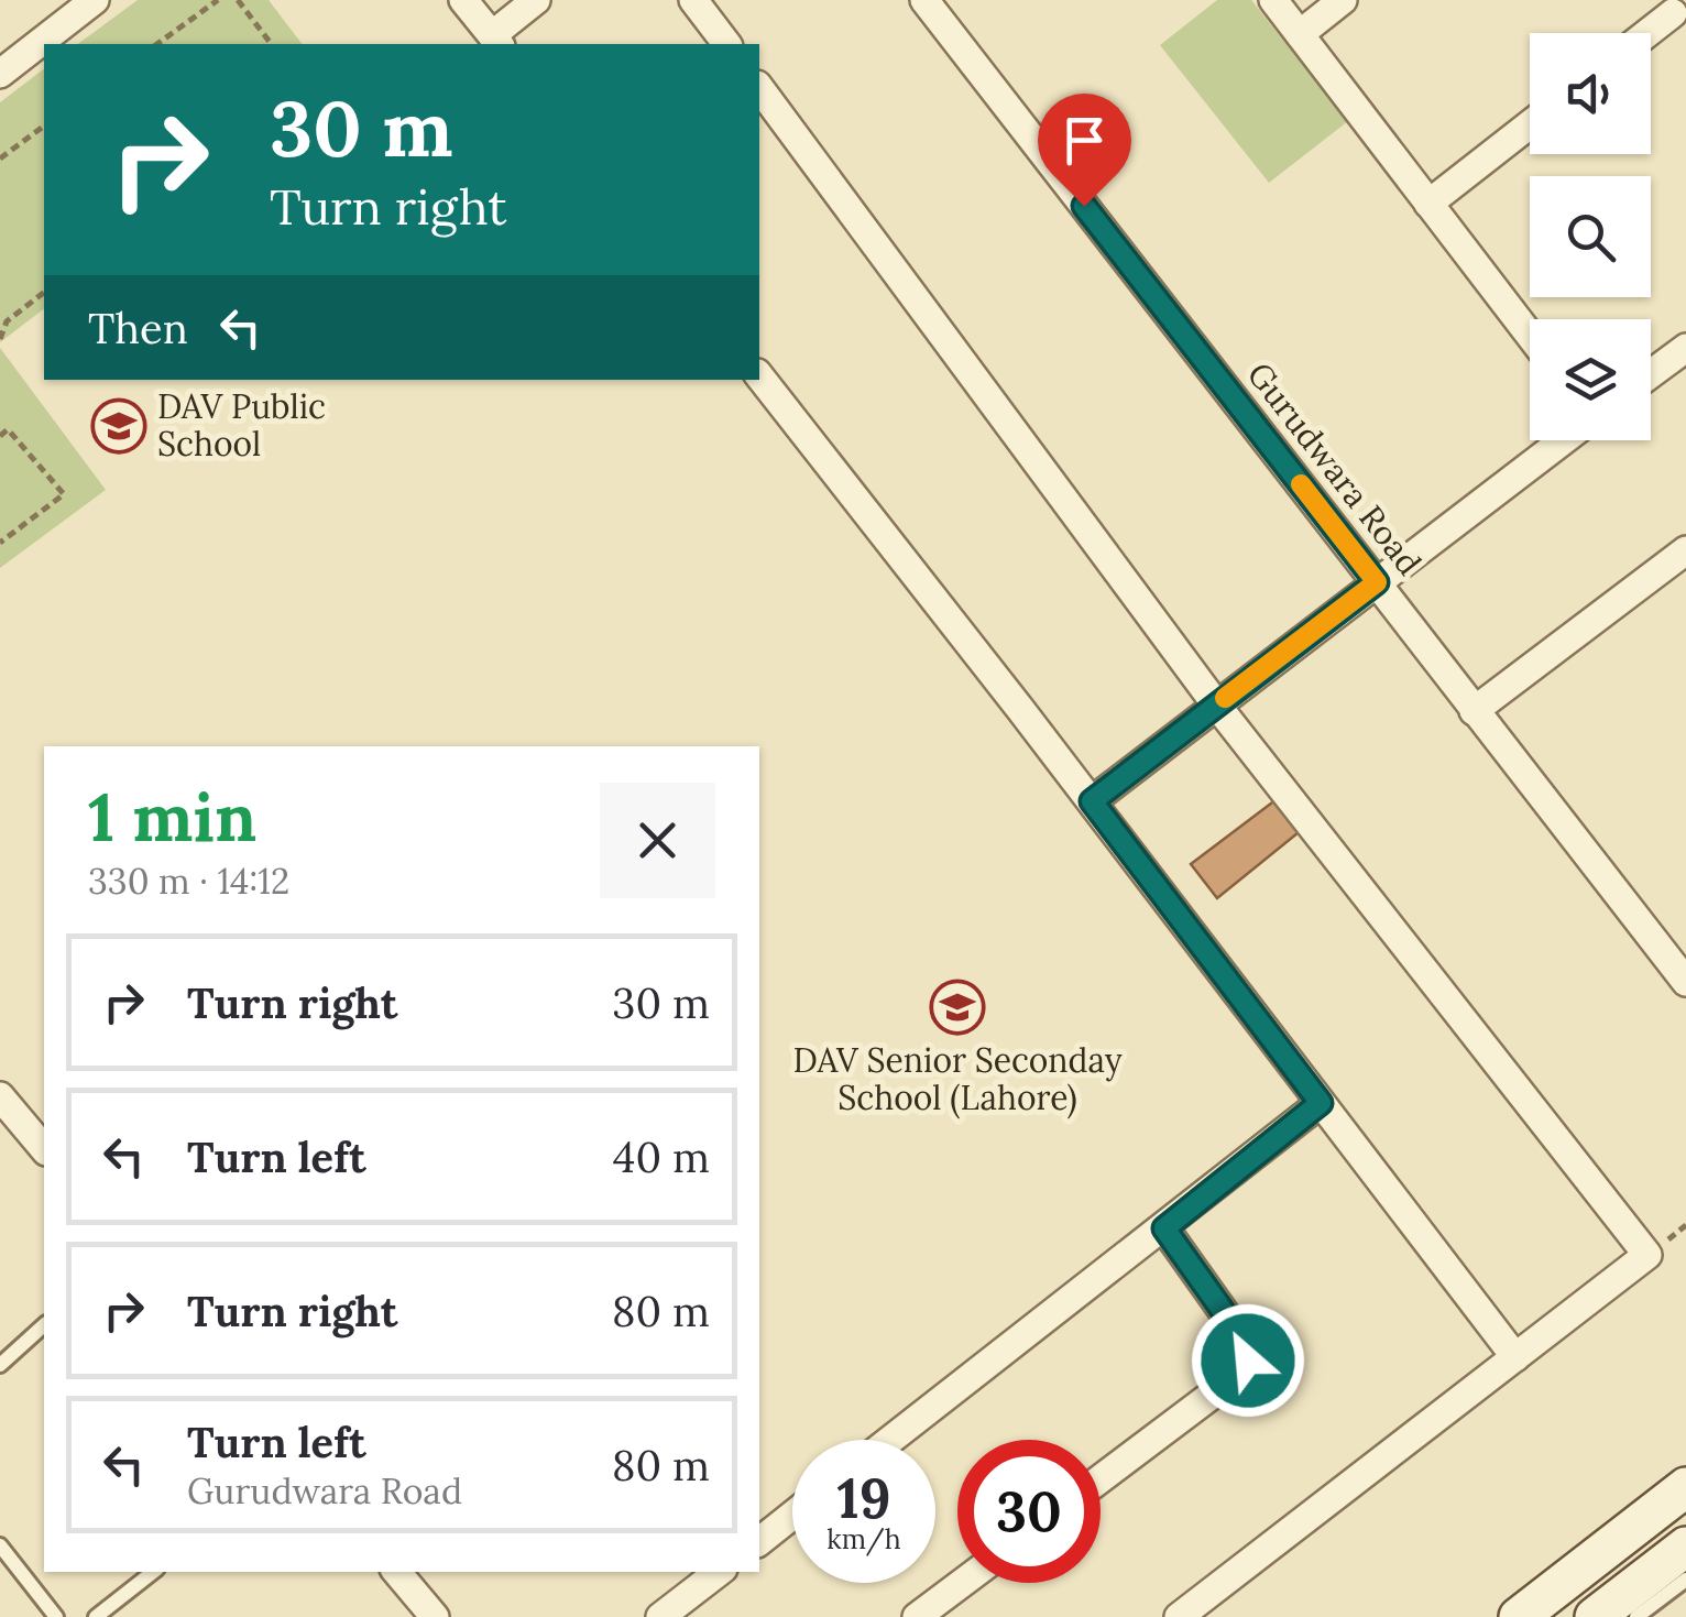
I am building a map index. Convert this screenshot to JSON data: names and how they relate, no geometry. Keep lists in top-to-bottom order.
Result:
{
  "streets": {
    "street": ["Gurudwara Road"]
  },
  "places": {
    "school or university": ["DAV Public School", "DAV Senior Seconday School (Lahore)"]
  },
  "page": {
    "turn": ["30 m", "Turn right"],
    "then": "Then",
    "heading": ["1 min", "330 m · 14:12"],
    "list": [
      {
        "name": "Turn right",
        "value": "30 m"
      },
      {
        "name": "Turn left",
        "value": "40 m"
      },
      {
        "name": "Turn right",
        "value": "80 m"
      },
      {
        "name": "Turn left",
        "note": "Gurudwara Road",
        "value": "80 m"
      }
    ],
    "speed": "19 km/h",
    "limit": "30"
  }
}
